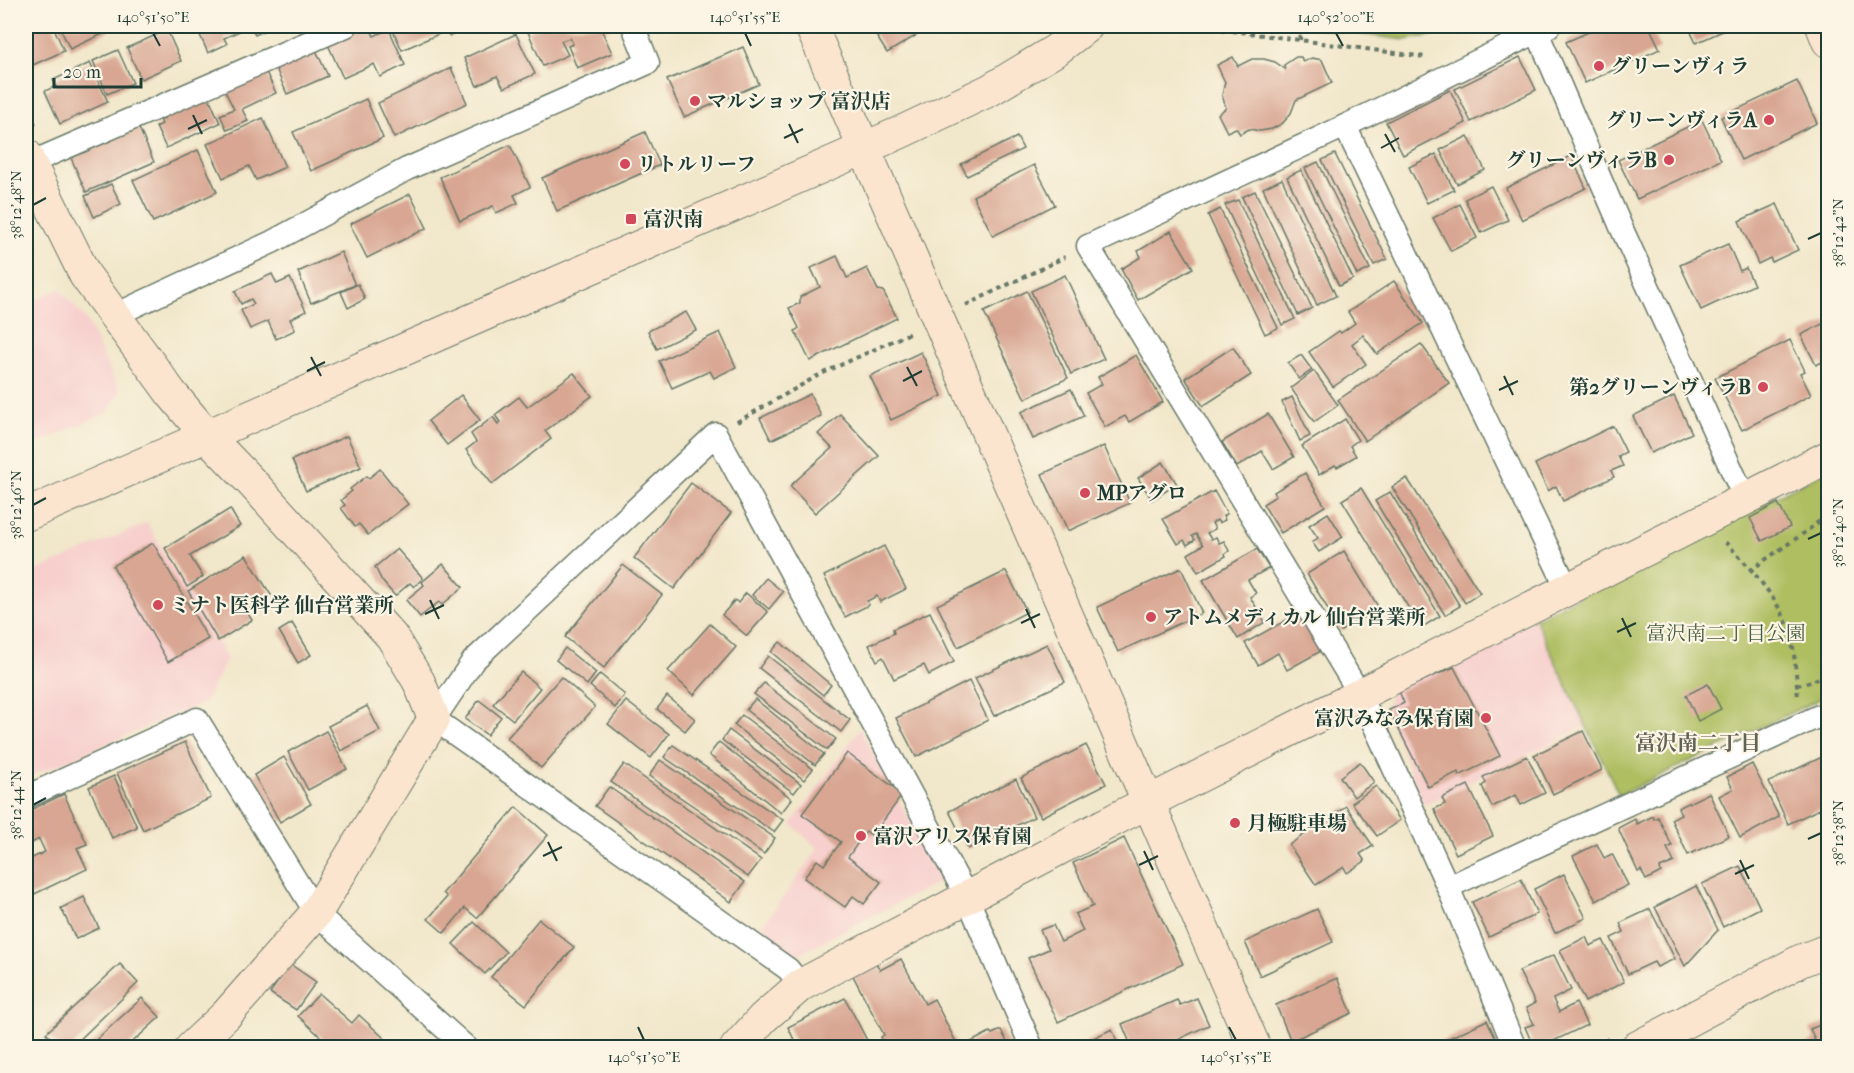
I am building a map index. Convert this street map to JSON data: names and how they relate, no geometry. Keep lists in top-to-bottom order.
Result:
{
  "districts": ["富沢南二丁目"],
  "parks": ["富沢南二丁目公園"],
  "places": {
    "other": [
      "グリーンヴィラ",
      "マルショップ 富沢店",
      "グリーンヴィラA",
      "グリーンヴィラB",
      "リトルリーフ",
      "第2グリーンヴィラB",
      "MPアグロ",
      "ミナト医科学 仙台営業所",
      "アトムメディカル 仙台営業所",
      "富沢みなみ保育園",
      "月極駐車場",
      "富沢アリス保育園"
    ],
    "transit": ["富沢南"]
  },
  "scale_bar": "20 m",
  "coordinates": [
    "140°51'50\"E",
    "140°51'55\"E",
    "140°52'00\"E",
    "38°12'48\"N",
    "38°12'42\"N",
    "38°12'46\"N",
    "38°12'40\"N",
    "38°12'44\"N",
    "38°12'38\"N"
  ]
}
